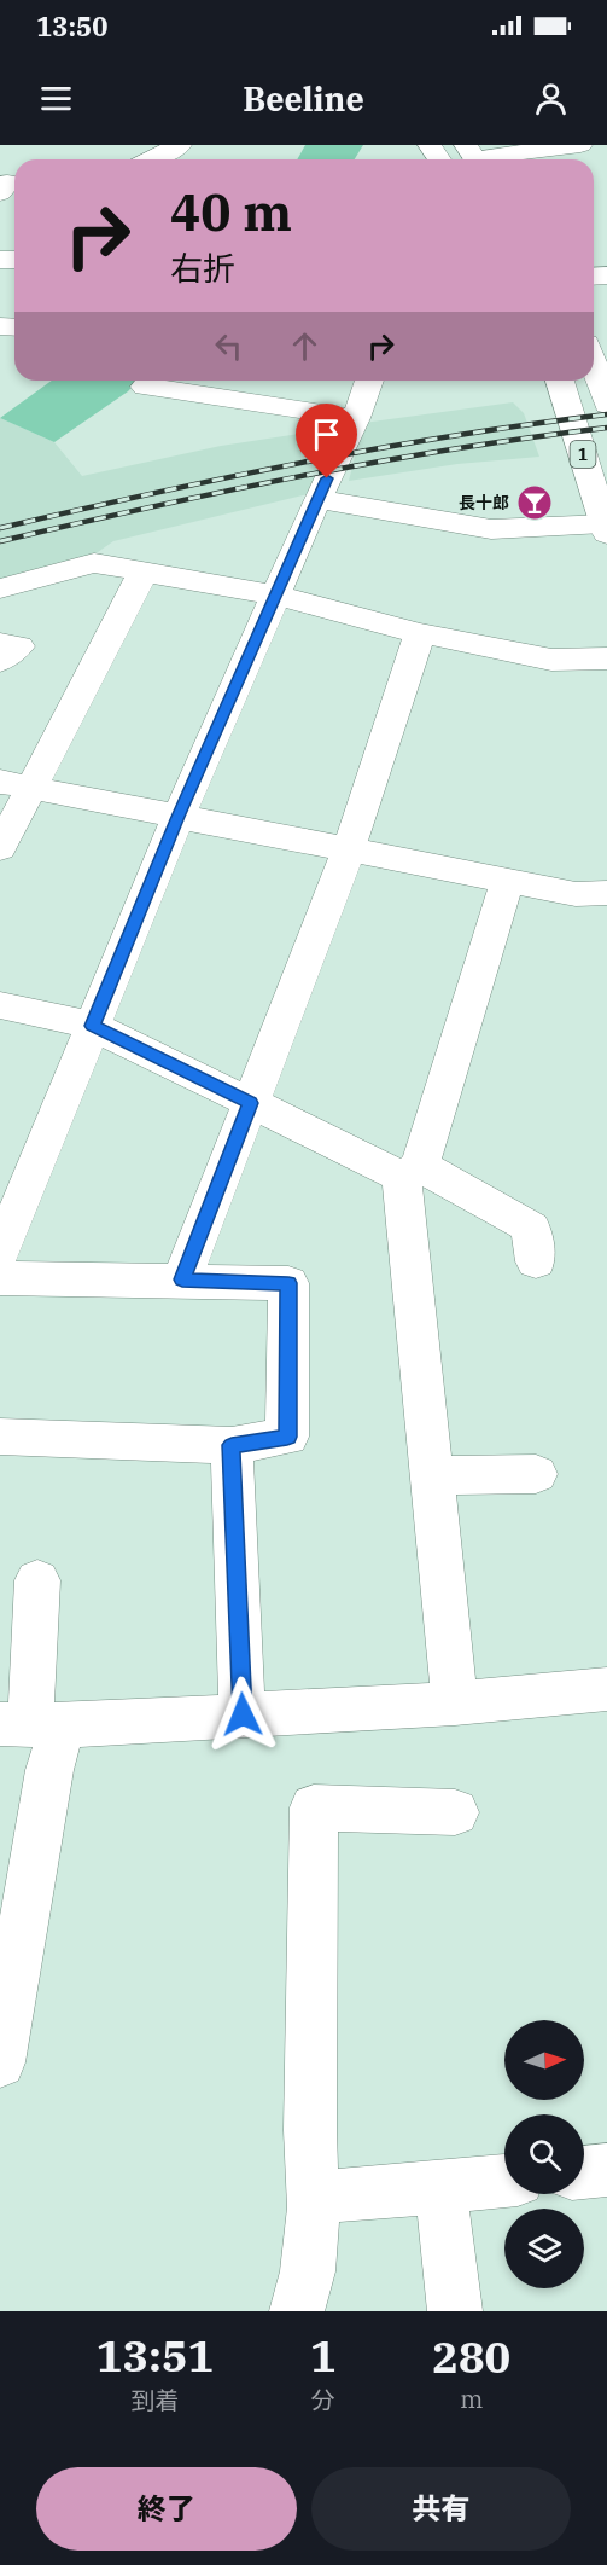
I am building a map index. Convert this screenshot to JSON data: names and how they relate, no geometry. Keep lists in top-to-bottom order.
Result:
{
  "streets": {
    "main road": ["1"]
  },
  "places": {
    "bar": ["長十郎"]
  },
  "north": "right",
  "page": {
    "status": "13:50",
    "header": "Beeline",
    "turn": ["40 m", "右折"],
    "eta": [
      "13:51",
      "到着",
      "1",
      "分",
      "280",
      "m"
    ],
    "buttons": ["終了", "共有"]
  }
}
